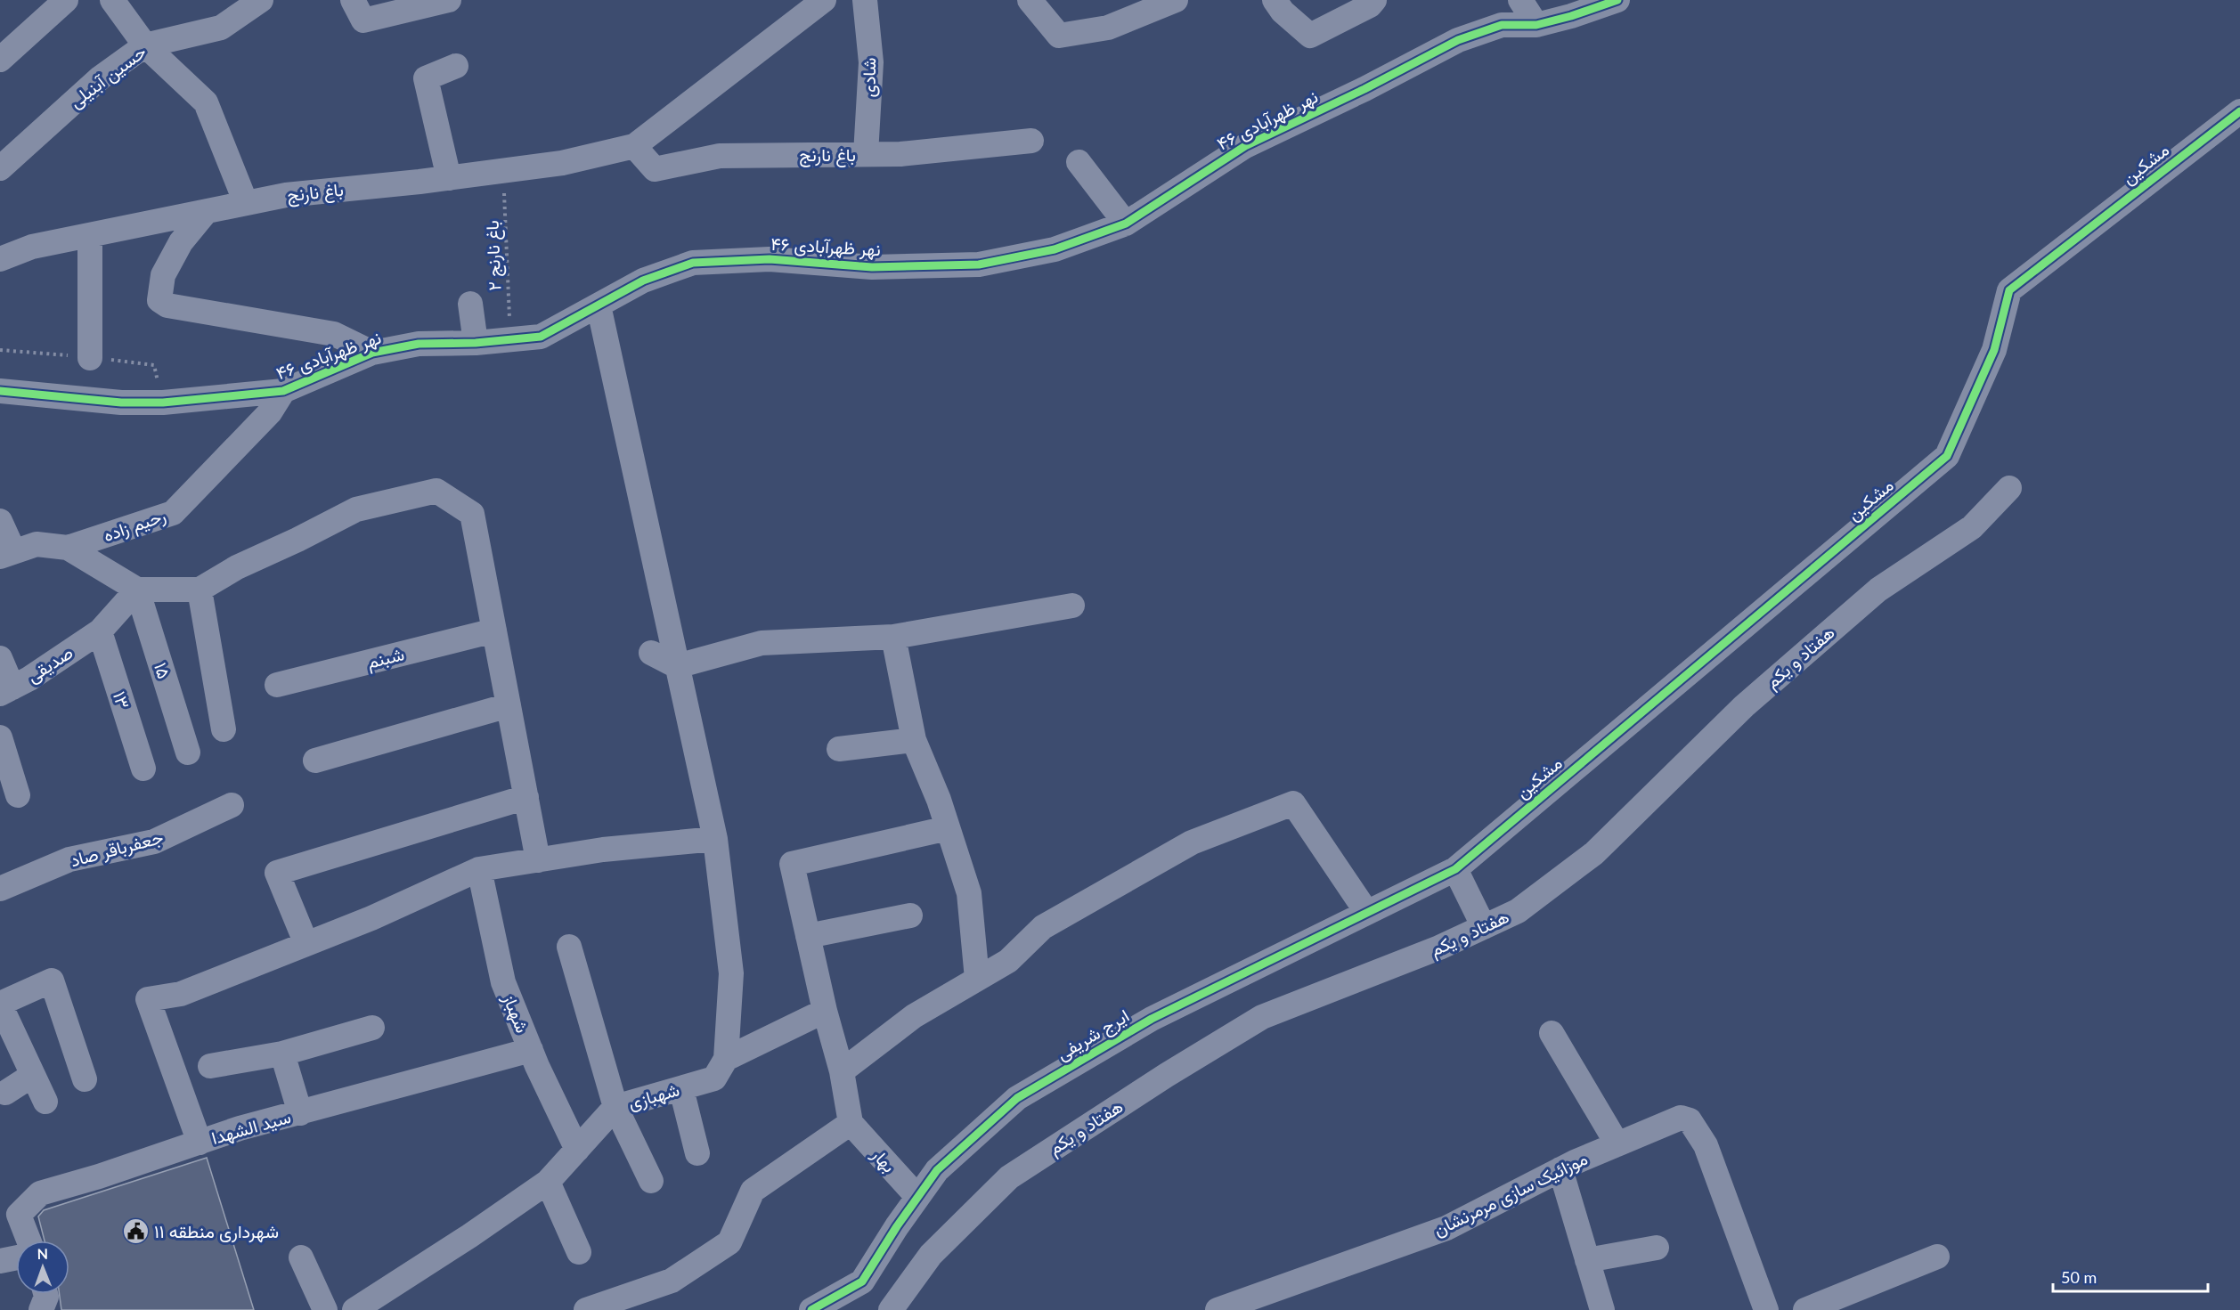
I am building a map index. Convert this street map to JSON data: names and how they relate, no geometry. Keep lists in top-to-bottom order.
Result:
{
  "streets": {
    "street": [
      "حسین آبنیلی",
      "شادی",
      "نهر ظهرآبادی ۴۶",
      "باغ نارنج",
      "مشکین",
      "رحیم زاده",
      "هفتاد و یکم",
      "شبنم",
      "صدیقی",
      "۱۵",
      "۱۳",
      "جعفرباقر صاد",
      "شهباز",
      "ایرج شریفی",
      "شهبازی",
      "سید الشهدا",
      "بهار",
      "موزائیک سازی مرمرنشان"
    ],
    "path": ["باغ نارنج ۲"]
  },
  "crossings": [
    ["شادی", "باغ نارنج"],
    ["نهر ظهرآبادی ۴۶", "باغ نارنج ۲"],
    ["نهر ظهرآبادی ۴۶", "رحیم زاده"],
    ["باغ نارنج", "باغ نارنج ۲"],
    ["مشکین", "ایرج شریفی"],
    ["صدیقی", "۱۵"],
    ["صدیقی", "۱۳"],
    ["شهباز", "شهبازی"],
    ["شهباز", "سید الشهدا"],
    ["ایرج شریفی", "بهار"]
  ],
  "places": {
    "public building": ["شهرداری منطقه ۱۱"]
  },
  "scale_bar": "50 m",
  "north": "top"
}
